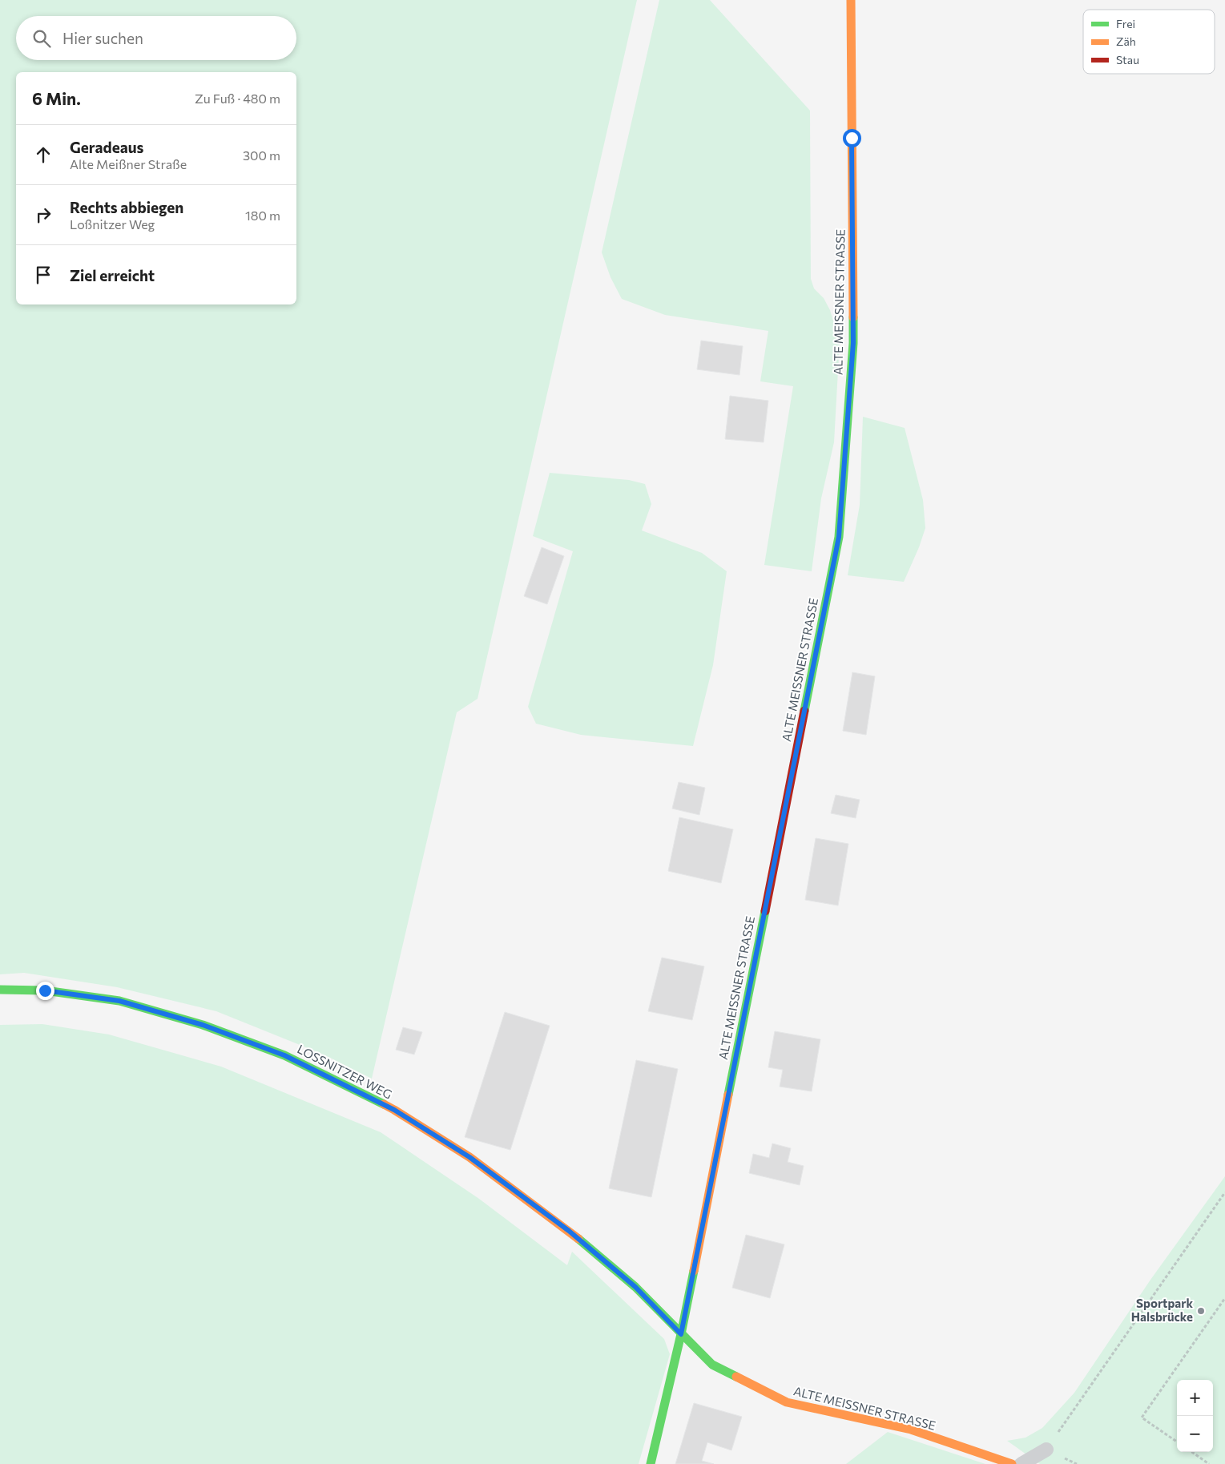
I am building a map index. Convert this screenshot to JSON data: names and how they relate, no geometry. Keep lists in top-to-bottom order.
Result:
{
  "streets": {
    "street": ["ALTE MEISSNER STRASSE", "LOSSNITZER WEG"]
  },
  "crossings": [
    ["ALTE MEISSNER STRASSE", "LOSSNITZER WEG"]
  ],
  "places": ["Sportpark Halsbrücke"],
  "legend": ["Frei", "Zäh", "Stau"],
  "page": {
    "search": "Hier suchen",
    "heading": ["6 Min.", "Zu Fuß · 480 m"],
    "list": [
      ["Geradeaus", "Alte Meißner Straße", "300 m"],
      ["Rechts abbiegen", "Loßnitzer Weg", "180 m"],
      "Ziel erreicht"
    ],
    "map_buttons": ["+", "−"]
  }
}
